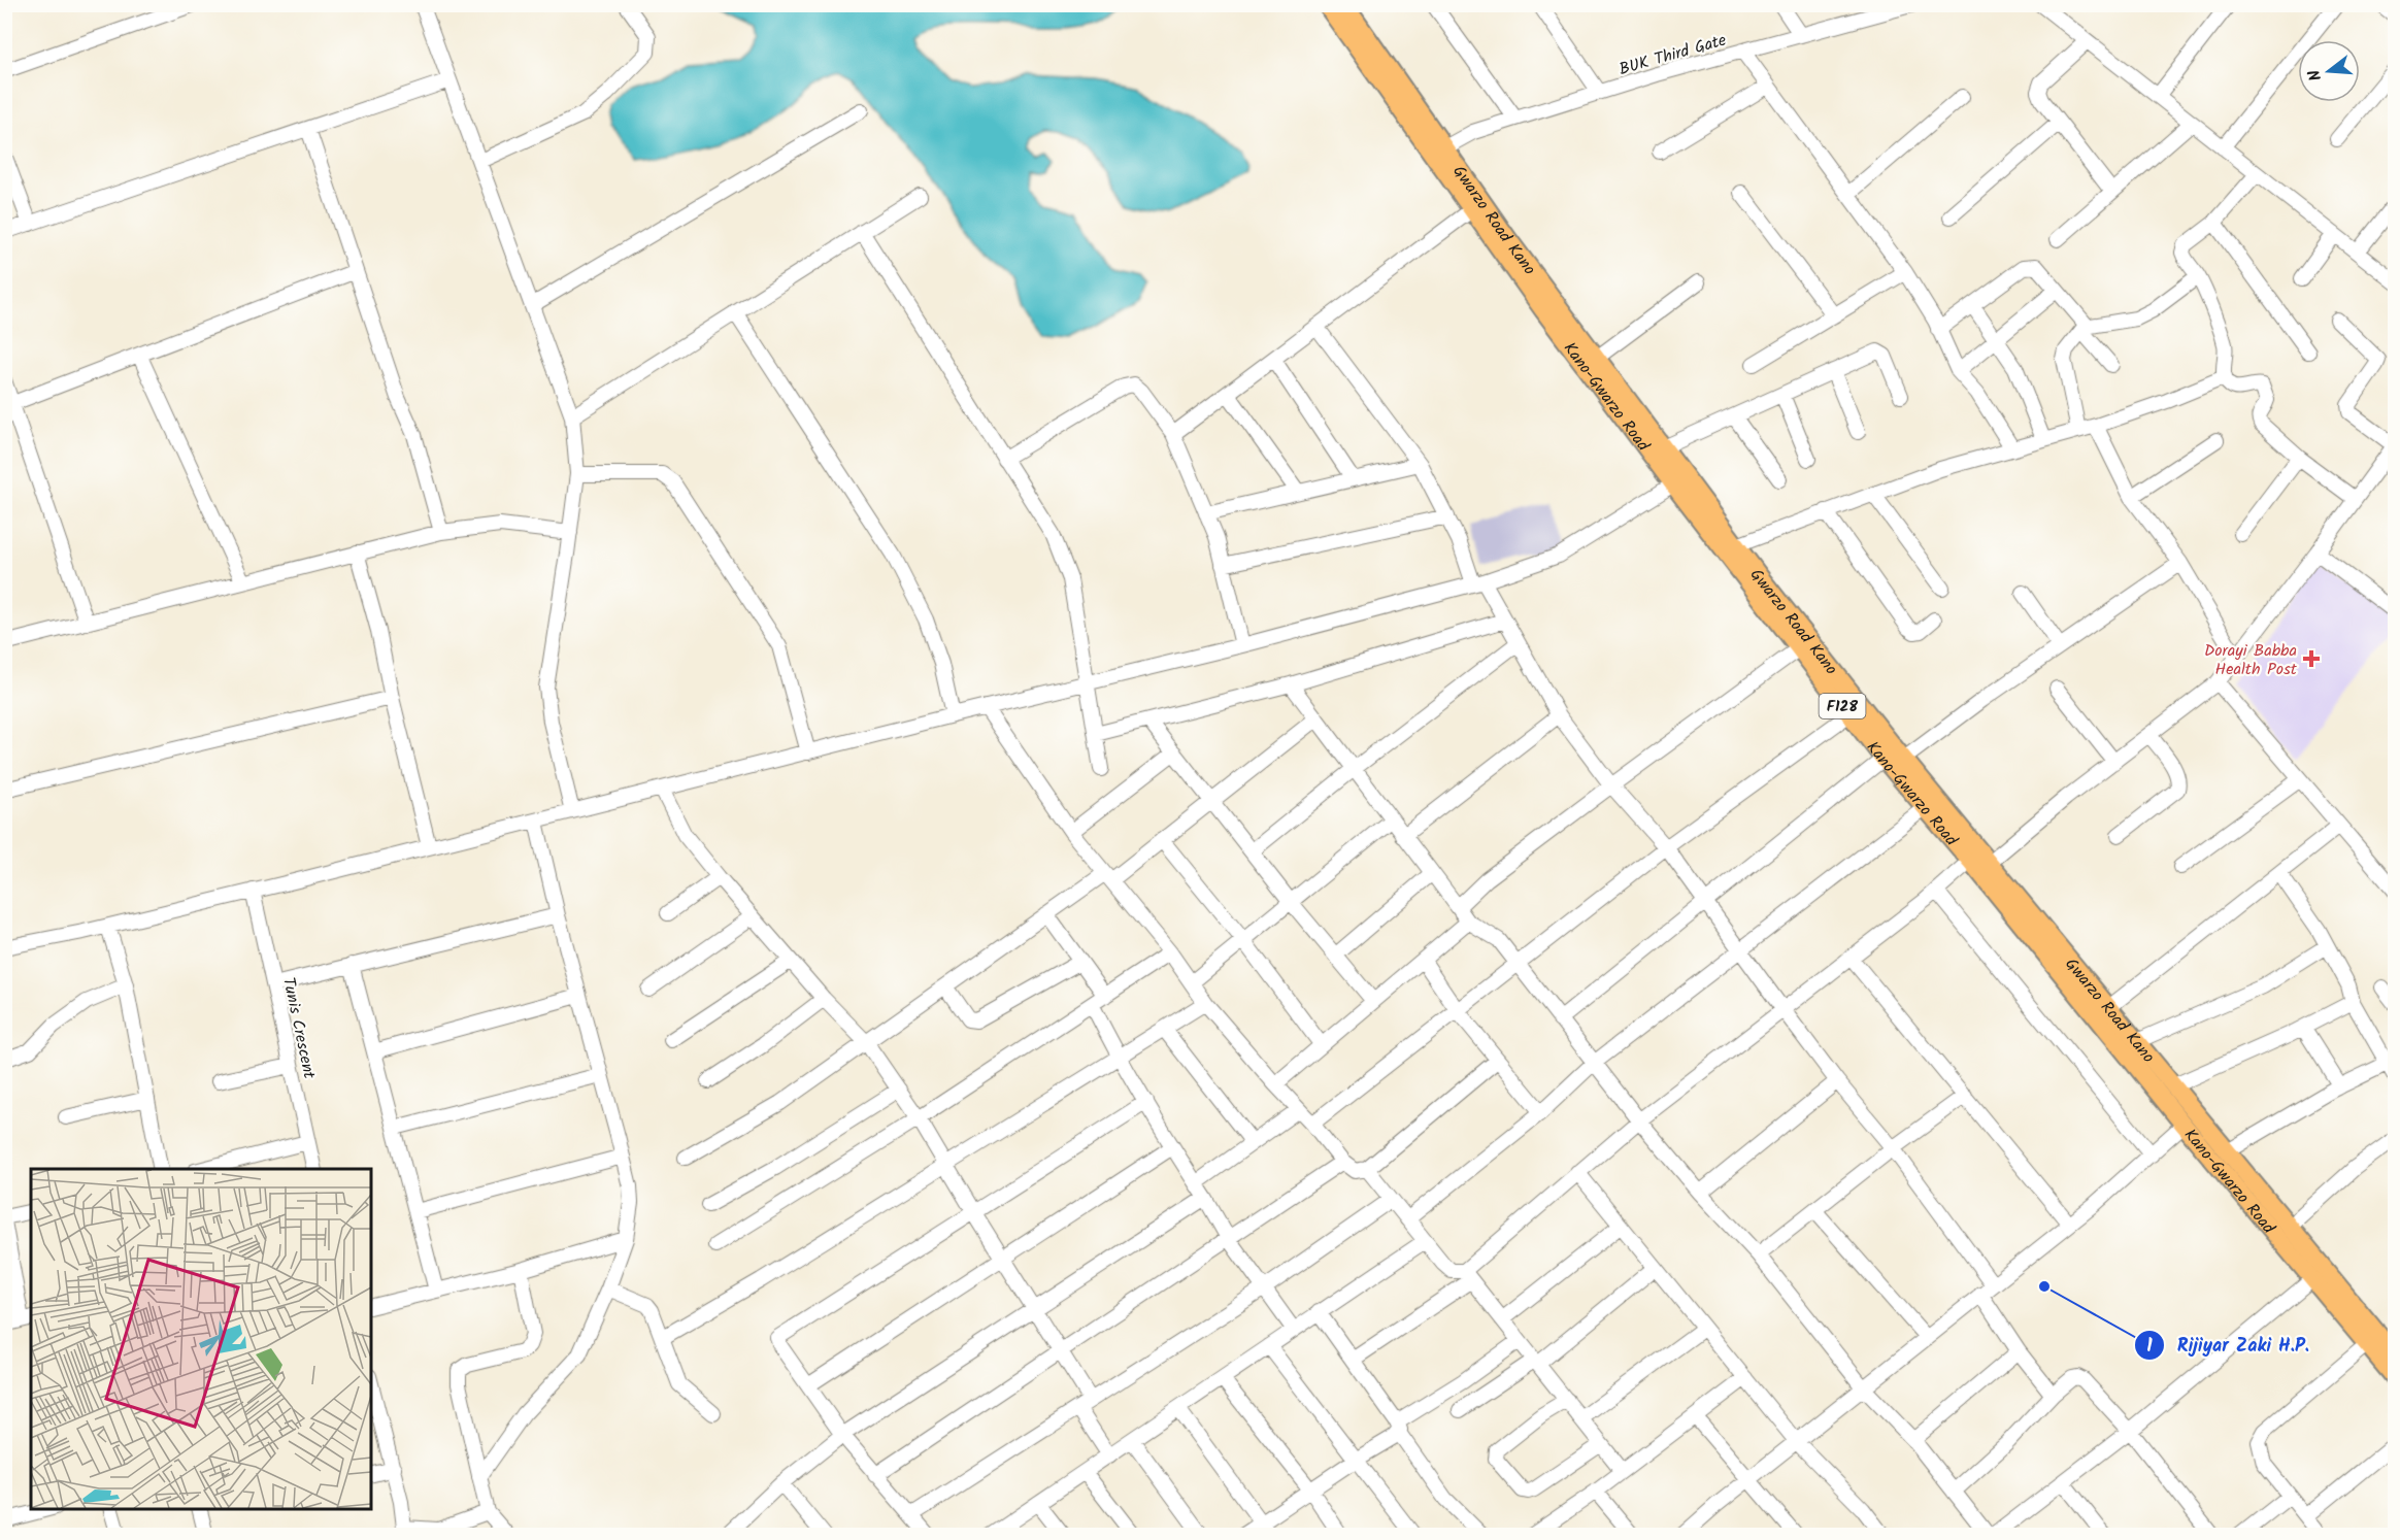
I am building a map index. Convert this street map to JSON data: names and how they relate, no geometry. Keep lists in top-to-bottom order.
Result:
{
  "streets": {
    "main road": ["Gwarzo Road Kano", "Kano-Gwarzo Road", "F128"],
    "street": ["BUK Third Gate", "Tunis Crescent"]
  },
  "crossings": [
    ["BUK Third Gate", "Gwarzo Road Kano"],
    ["Gwarzo Road Kano", "Kano-Gwarzo Road"]
  ],
  "places": {
    "health": ["Dorayi Babba Health Post"],
    "other": ["Rijiyar Zaki H.P."]
  },
  "north": "left"
}
